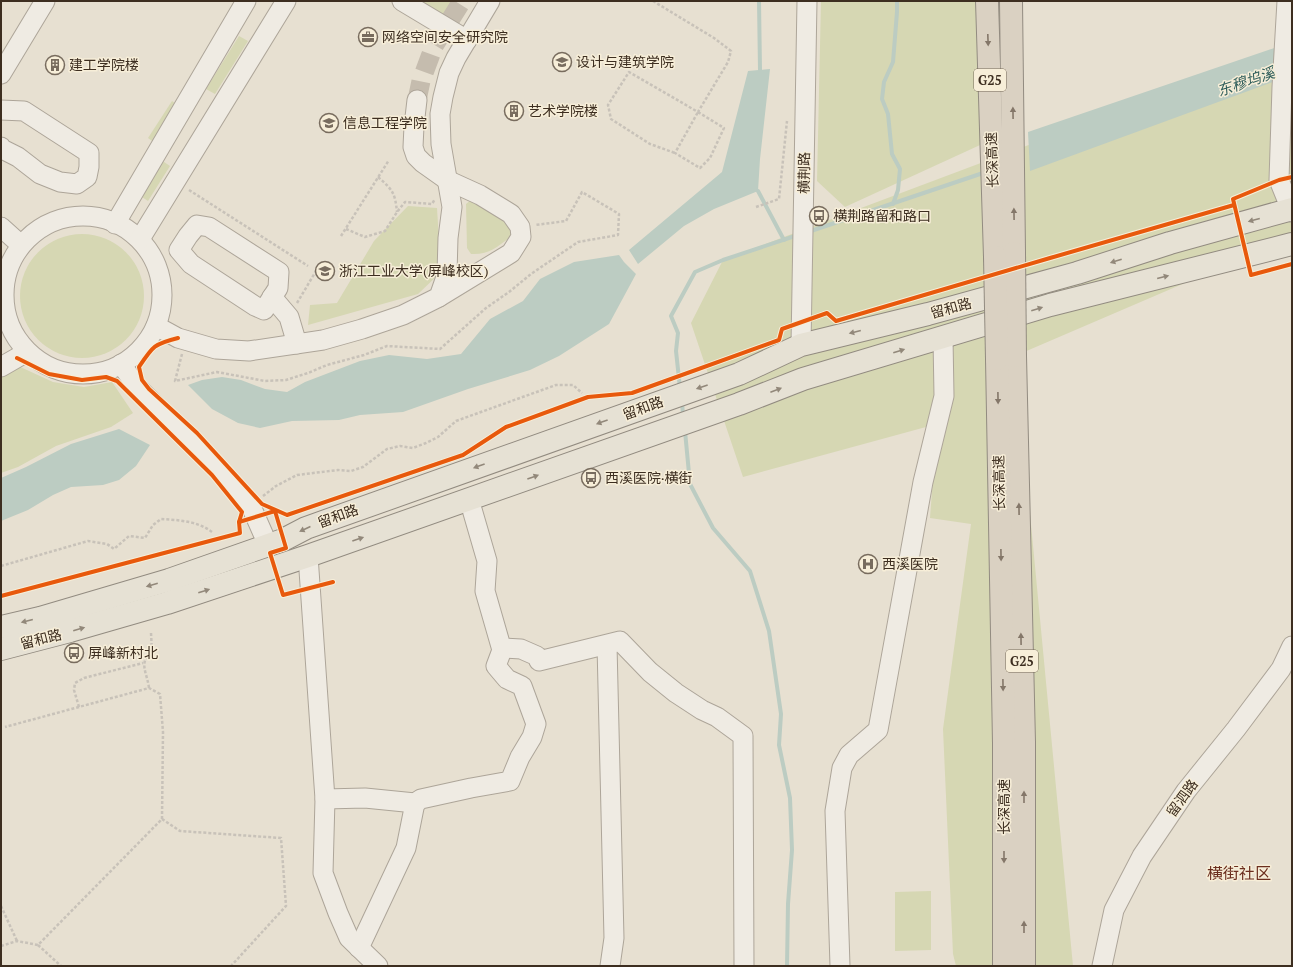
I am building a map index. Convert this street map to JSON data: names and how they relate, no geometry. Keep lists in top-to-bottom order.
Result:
{
  "streets": {
    "highway": ["G25", "长深高速"],
    "main road": ["留和路"],
    "street": ["横荆路", "留泗路"]
  },
  "crossings": [
    ["横荆路", "留和路"]
  ],
  "districts": ["横街社区"],
  "water": ["东穆坞溪"],
  "places": {
    "office": ["网络空间安全研究院"],
    "school or university": ["设计与建筑学院", "信息工程学院", "浙江工业大学(屏峰校区)"],
    "building": ["建工学院楼", "艺术学院楼"],
    "bus stop": ["横荆路留和路口", "西溪医院·横街", "屏峰新村北"],
    "hospital": ["西溪医院"]
  }
}
